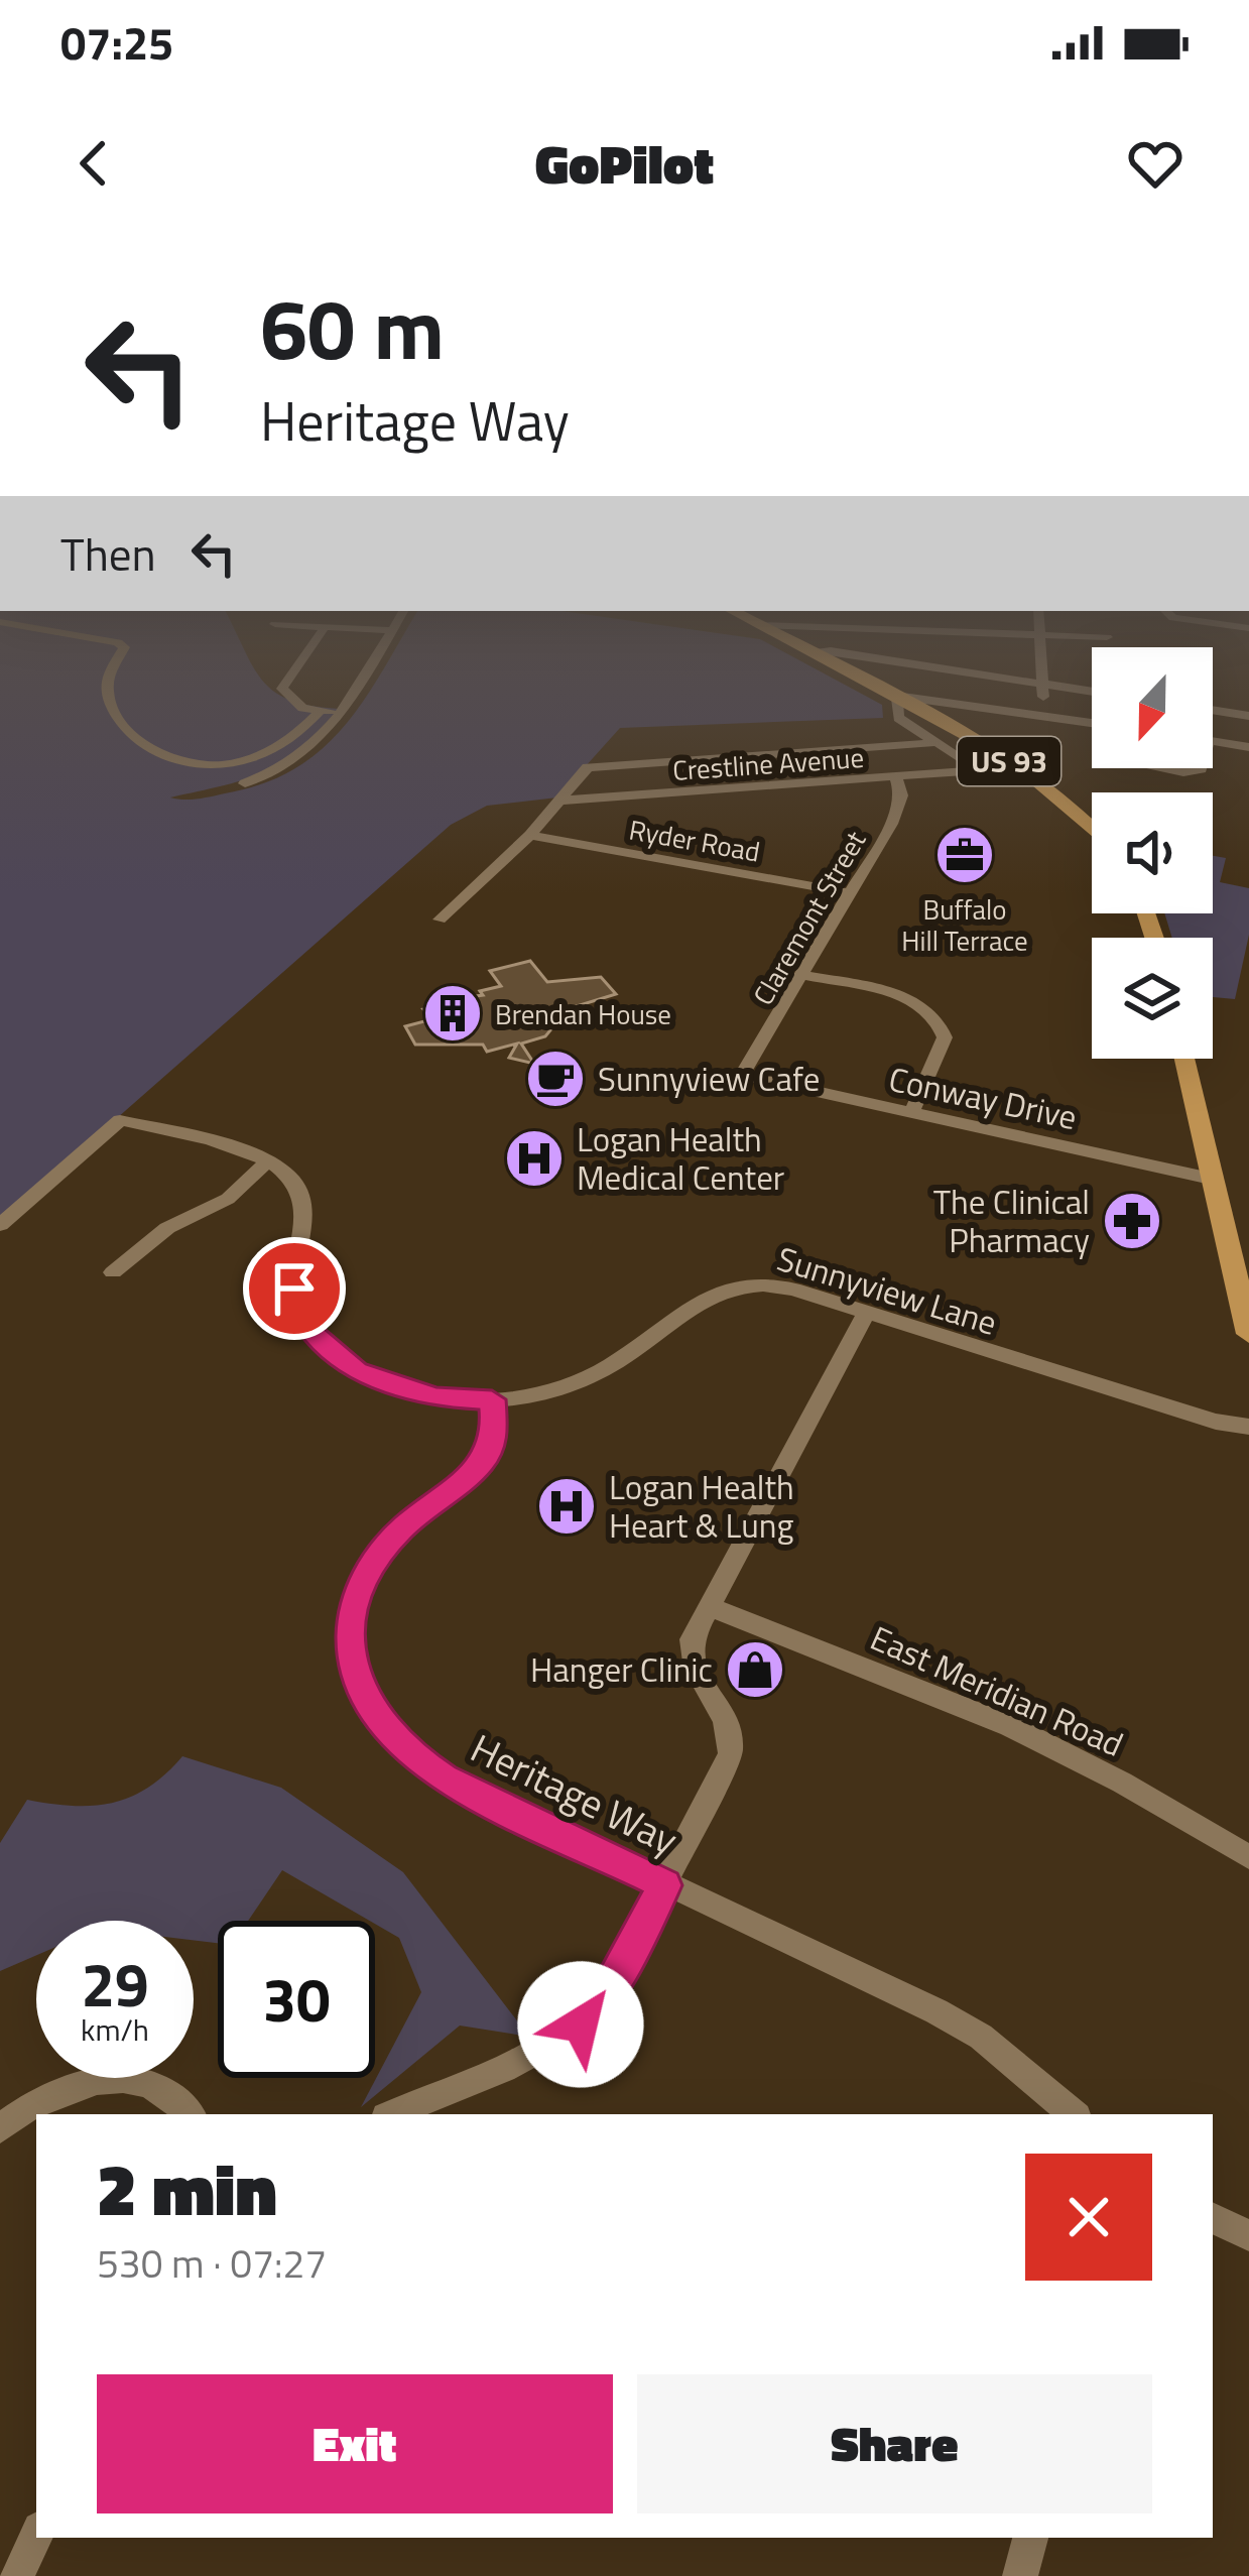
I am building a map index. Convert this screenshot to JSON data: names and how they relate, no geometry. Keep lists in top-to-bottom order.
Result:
{
  "streets": {
    "main road": ["US 93"],
    "street": [
      "Crestline Avenue",
      "Ryder Road",
      "Claremont Street",
      "Conway Drive",
      "Sunnyview Lane",
      "East Meridian Road",
      "Heritage Way"
    ]
  },
  "crossings": [
    ["Crestline Avenue", "Claremont Street"],
    ["Ryder Road", "Claremont Street"],
    ["Claremont Street", "Conway Drive"],
    ["Sunnyview Lane", "Heritage Way"]
  ],
  "places": {
    "office": ["Buffalo Hill Terrace"],
    "building": ["Brendan House"],
    "cafe": ["Sunnyview Cafe"],
    "hospital": ["Logan Health Medical Center", "Logan Health Heart & Lung"],
    "pharmacy": ["The Clinical Pharmacy"],
    "shop": ["Hanger Clinic"]
  },
  "north": "bottom",
  "page": {
    "status": "07:25",
    "header": "GoPilot",
    "turn": ["60 m", "Heritage Way"],
    "then": "Then",
    "speed": "29 km/h",
    "limit": "30",
    "heading": ["2 min", "530 m · 07:27"],
    "buttons": ["Exit", "Share"]
  }
}
